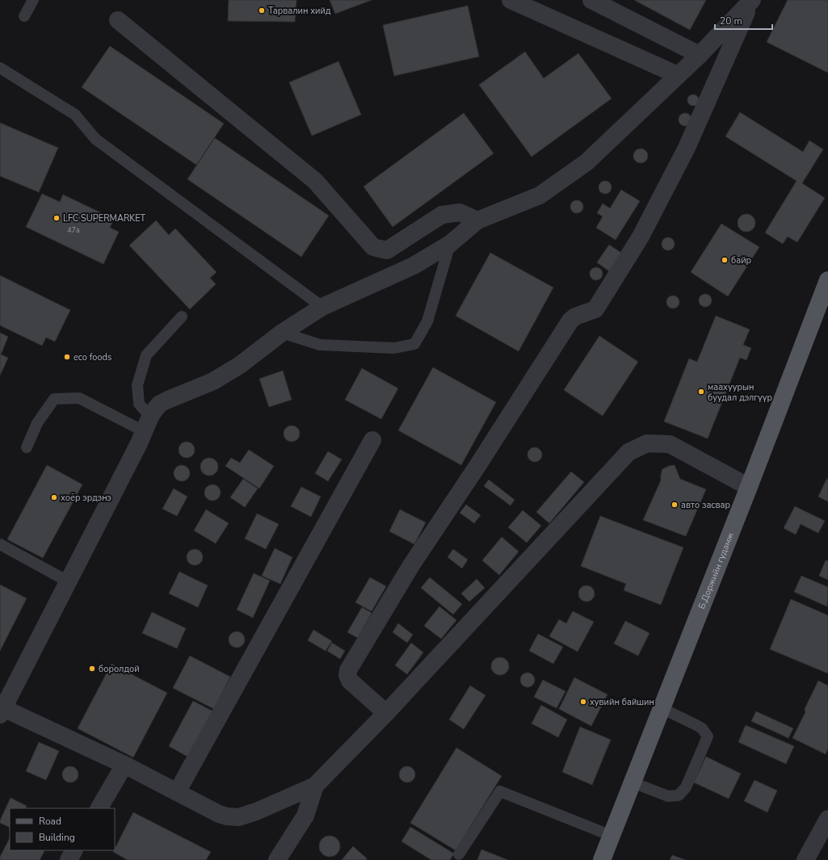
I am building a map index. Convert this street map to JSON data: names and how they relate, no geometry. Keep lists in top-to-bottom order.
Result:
{
  "streets": {
    "main road": ["Б.Доржийн гудамж"]
  },
  "places": [
    "Тарвалин хийд",
    "LFC SUPERMARKET",
    "байр",
    "eco foods",
    "маахуурын буудал дэлгүүр",
    "хоёр эрдэнэ",
    "авто засвар",
    "боролдой",
    "хувийн байшин"
  ],
  "house_numbers": ["47a"],
  "legend": ["Road", "Building"],
  "scale_bar": "20 m"
}
